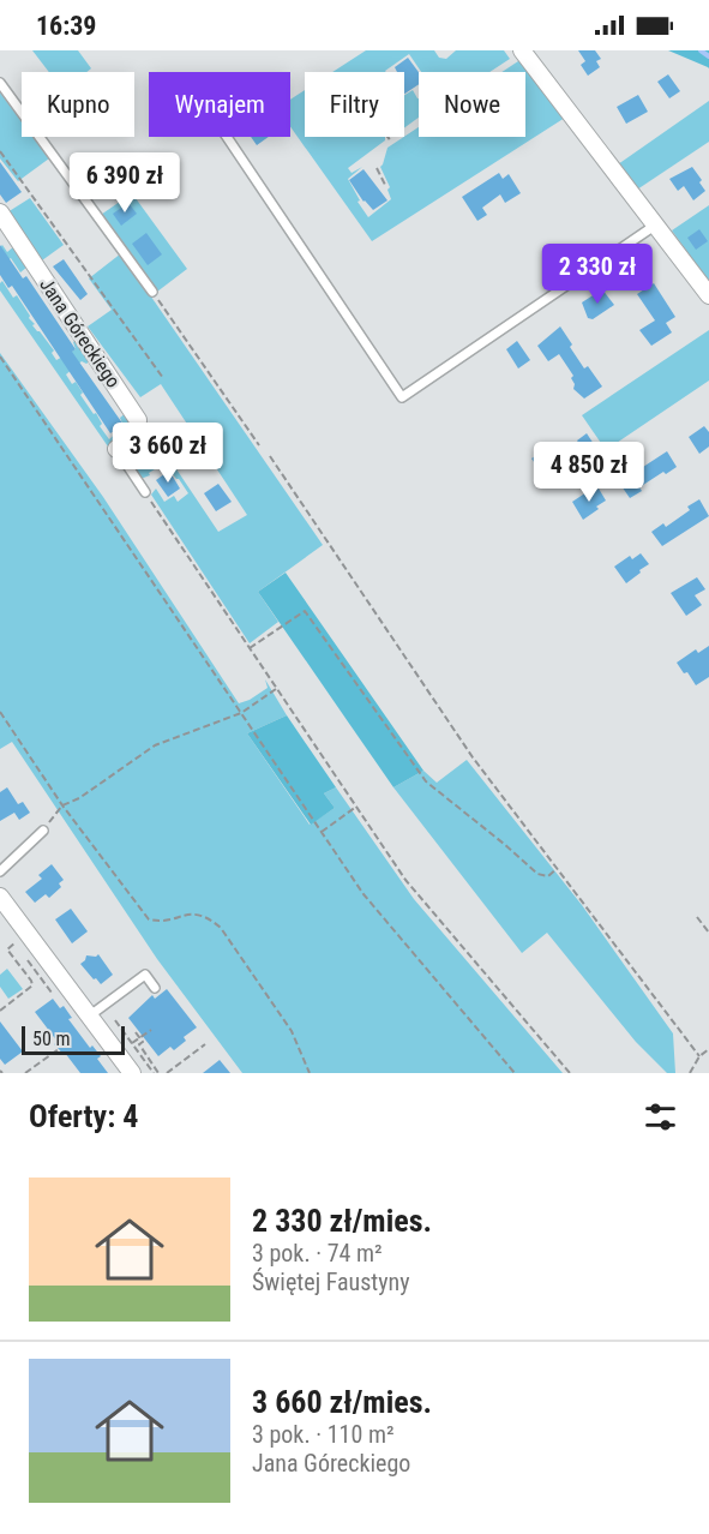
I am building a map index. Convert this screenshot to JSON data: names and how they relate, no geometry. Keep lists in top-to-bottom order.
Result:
{
  "streets": {
    "street": ["Jana Góreckiego"]
  },
  "scale_bar": "50 m",
  "page": {
    "status": "16:39",
    "chip": [
      "Kupno",
      "Wynajem",
      "Filtry",
      "Nowe"
    ],
    "price": [
      "6 390 zł",
      "2 330 zł",
      "3 660 zł",
      "4 850 zł"
    ],
    "scale": "50 m",
    "heading": "Oferty: 4",
    "list": [
      {
        "name": "2 330 zł/mies.",
        "note": "3 pok. · 74 m² · Świętej Faustyny"
      },
      {
        "name": "3 660 zł/mies.",
        "note": "3 pok. · 110 m² · Jana Góreckiego"
      }
    ]
  }
}
